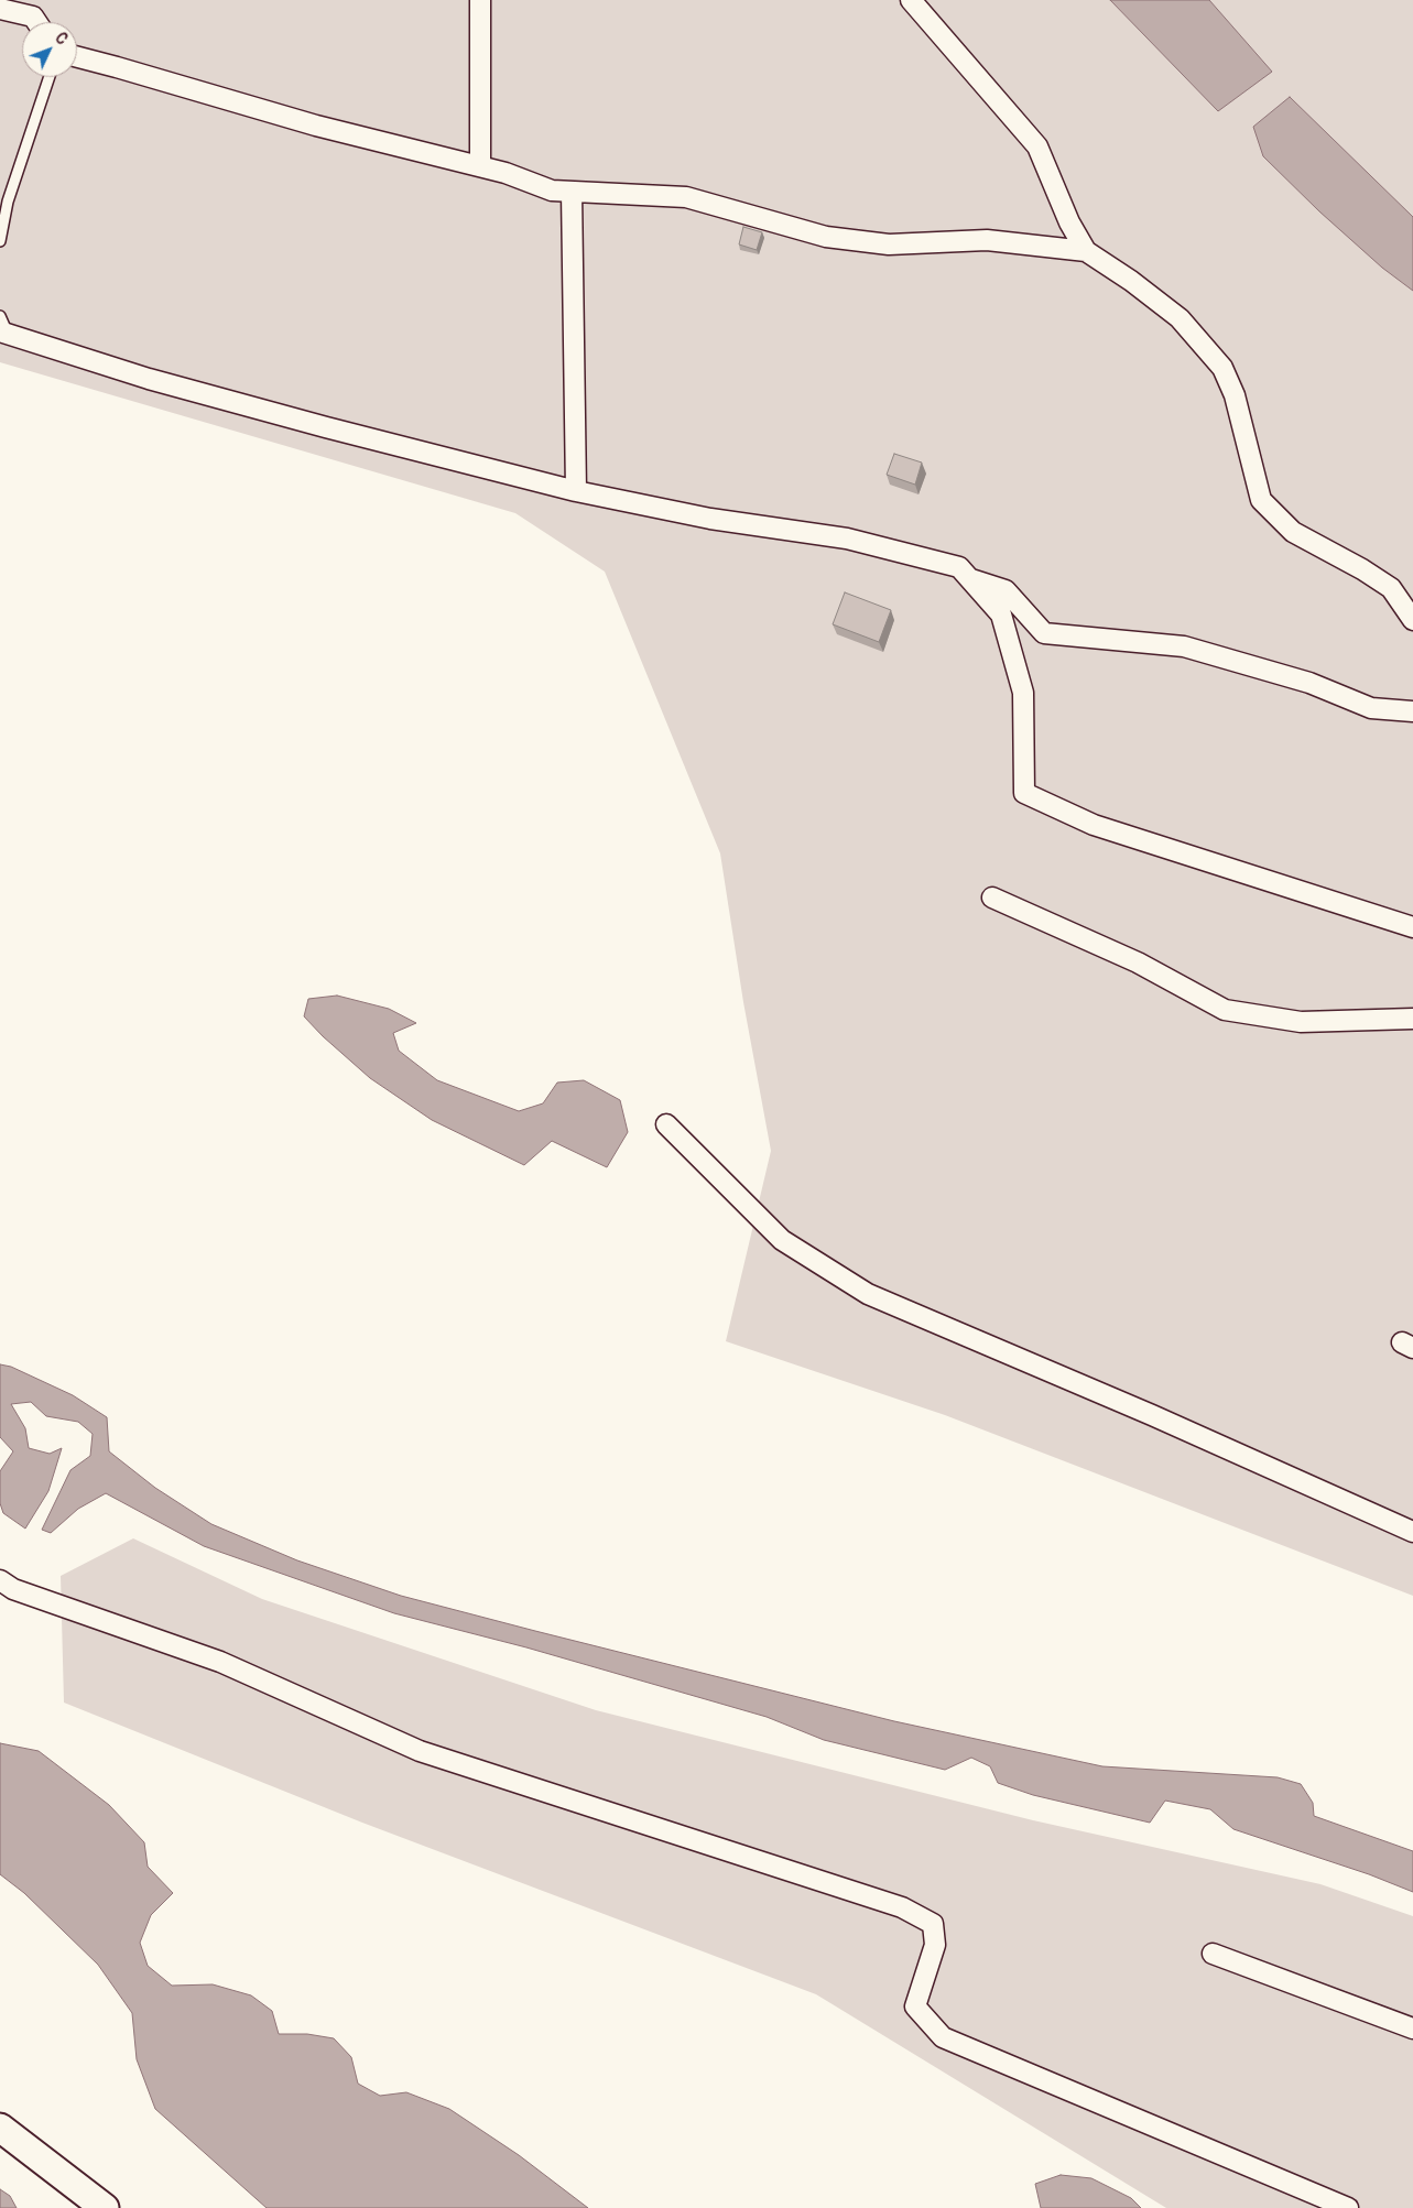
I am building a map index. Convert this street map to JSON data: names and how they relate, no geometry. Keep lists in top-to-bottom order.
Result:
{
  "north": "top right"
}
